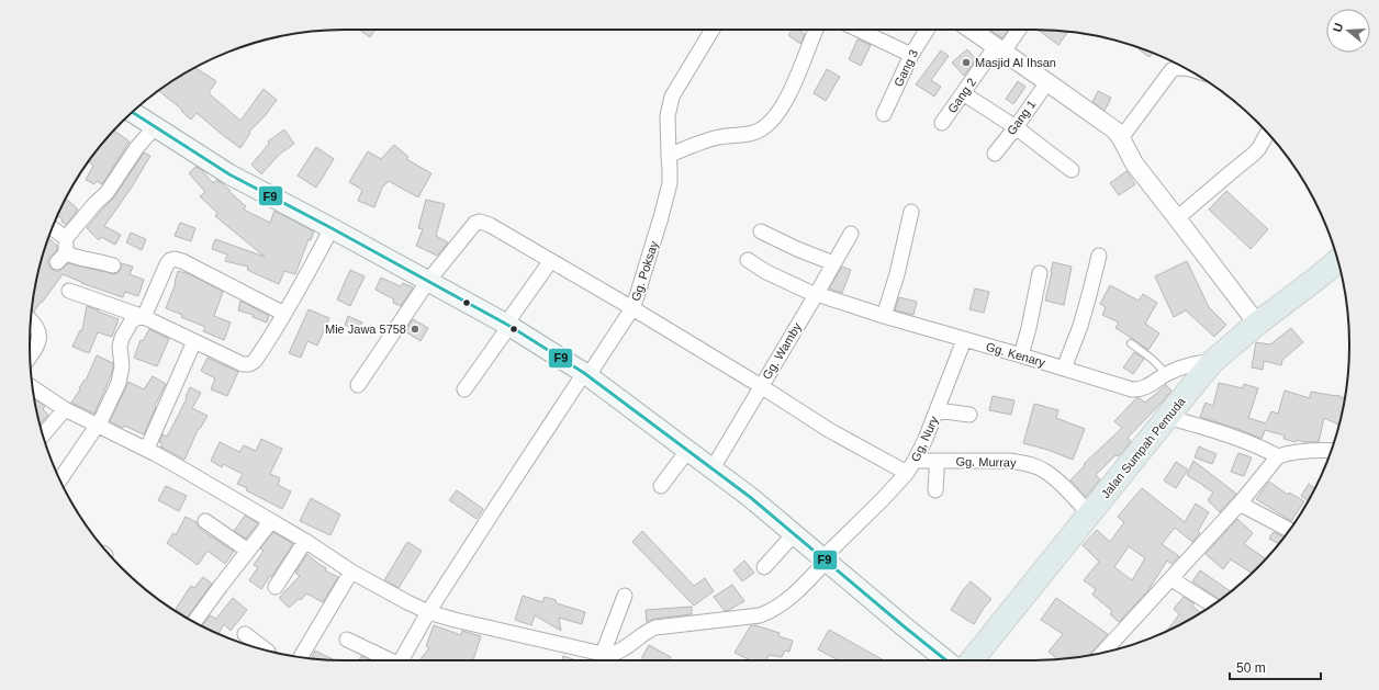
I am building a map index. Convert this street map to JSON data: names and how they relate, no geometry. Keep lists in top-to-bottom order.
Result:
{
  "streets": {
    "highway": ["Jalan Sumpah Pemuda"],
    "street": [
      "Gang 3",
      "Gang 2",
      "Gang 1",
      "Gg. Poksay",
      "Gg. Wamby",
      "Gg. Kenary",
      "Gg, Nury",
      "Gg. Murray"
    ]
  },
  "crossings": [
    ["Gg. Wamby", "Gg. Kenary"],
    ["Gg. Kenary", "Gg, Nury"],
    ["Gg. Kenary", "Jalan Sumpah Pemuda"],
    ["Gg, Nury", "Gg. Murray"],
    ["Jalan Sumpah Pemuda", "Gg. Murray"]
  ],
  "places": ["Masjid Al Ihsan", "Mie Jawa 5758"],
  "lines": ["transit line F9"],
  "scale_bar": "50 m",
  "north": "left"
}
